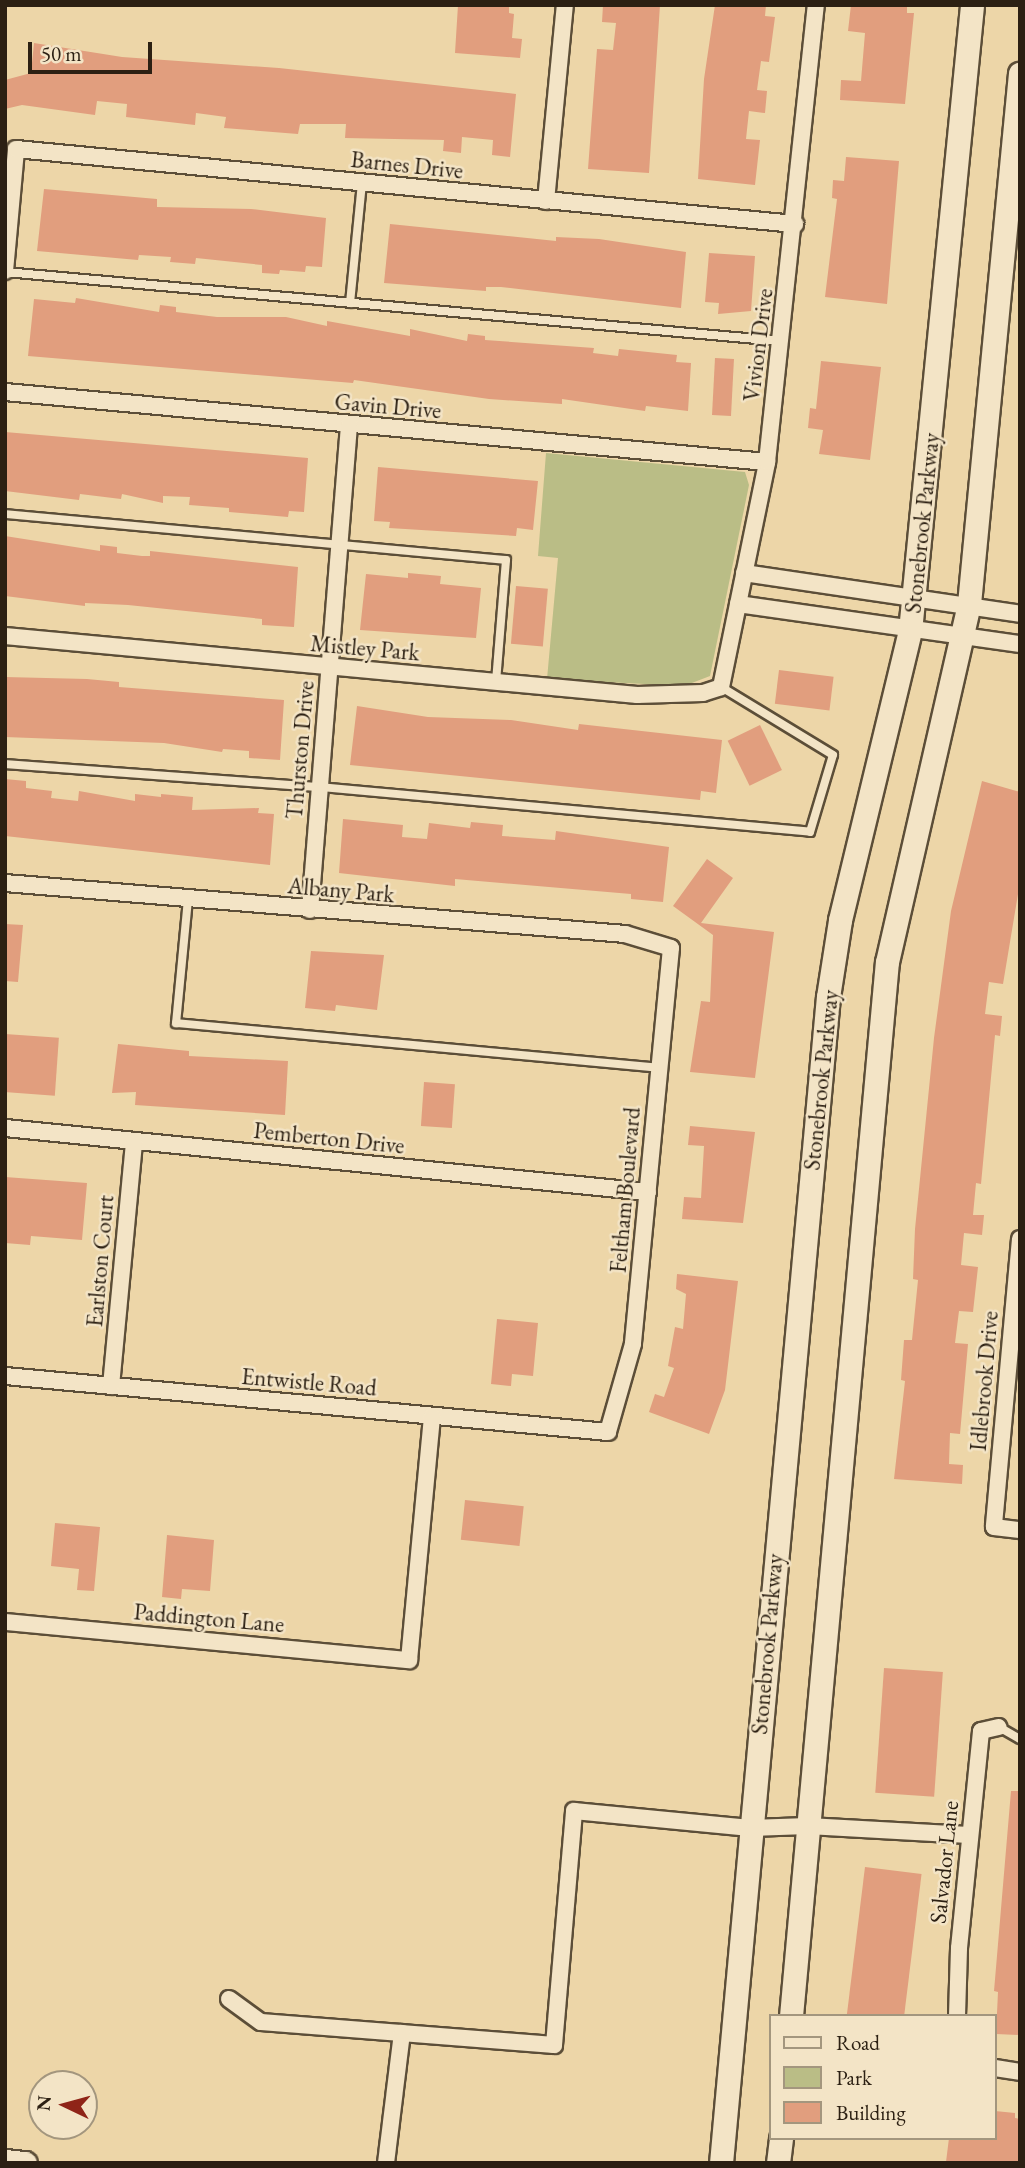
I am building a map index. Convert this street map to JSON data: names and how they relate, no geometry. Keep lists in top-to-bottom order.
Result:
{
  "streets": {
    "main road": ["Stonebrook Parkway"],
    "street": [
      "Barnes Drive",
      "Vivion Drive",
      "Gavin Drive",
      "Mistley Park",
      "Thurston Drive",
      "Albany Park",
      "Pemberton Drive",
      "Feltham Boulevard",
      "Earlston Court",
      "Idlebrook Drive",
      "Entwistle Road",
      "Paddington Lane",
      "Salvador Lane"
    ]
  },
  "crossings": [
    ["Barnes Drive", "Vivion Drive"],
    ["Vivion Drive", "Gavin Drive"],
    ["Vivion Drive", "Mistley Park"],
    ["Gavin Drive", "Thurston Drive"],
    ["Mistley Park", "Thurston Drive"],
    ["Thurston Drive", "Albany Park"],
    ["Albany Park", "Feltham Boulevard"],
    ["Pemberton Drive", "Feltham Boulevard"],
    ["Pemberton Drive", "Earlston Court"],
    ["Feltham Boulevard", "Entwistle Road"],
    ["Earlston Court", "Entwistle Road"],
    ["Entwistle Road", "Paddington Lane"]
  ],
  "legend": ["Road", "Park", "Building"],
  "scale_bar": "50 m",
  "north": "left"
}
